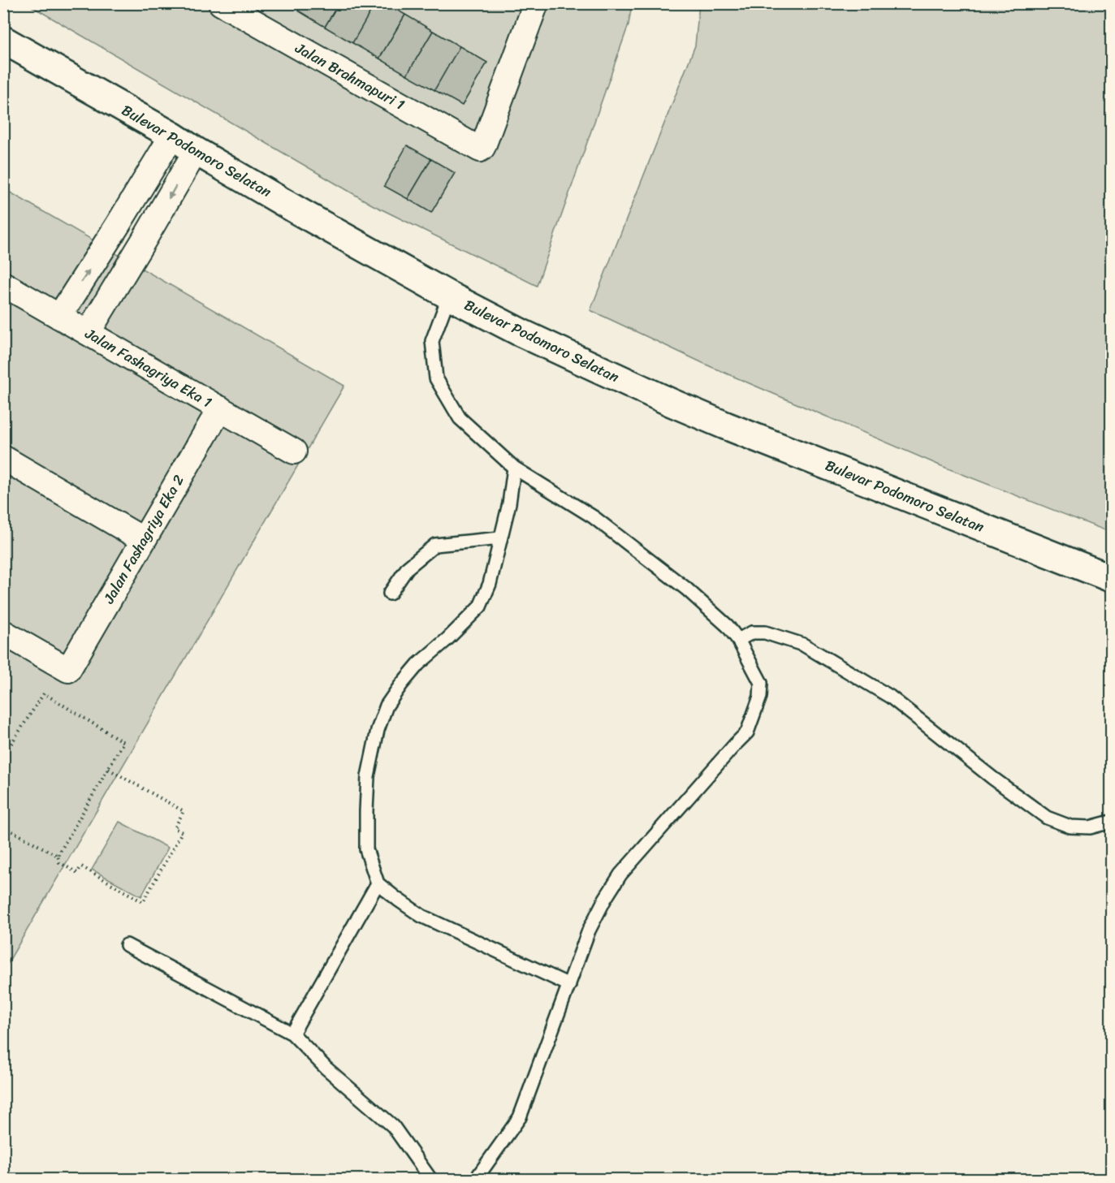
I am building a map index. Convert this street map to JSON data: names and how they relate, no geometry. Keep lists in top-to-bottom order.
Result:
{
  "streets": {
    "street": [
      "Jalan Brahmapuri 1",
      "Bulevar Podomoro Selatan",
      "Jalan Fashagriya Eka 1",
      "Jalan Fashagriya Eka 2"
    ]
  },
  "crossings": [
    ["Jalan Fashagriya Eka 1", "Jalan Fashagriya Eka 2"]
  ]
}
